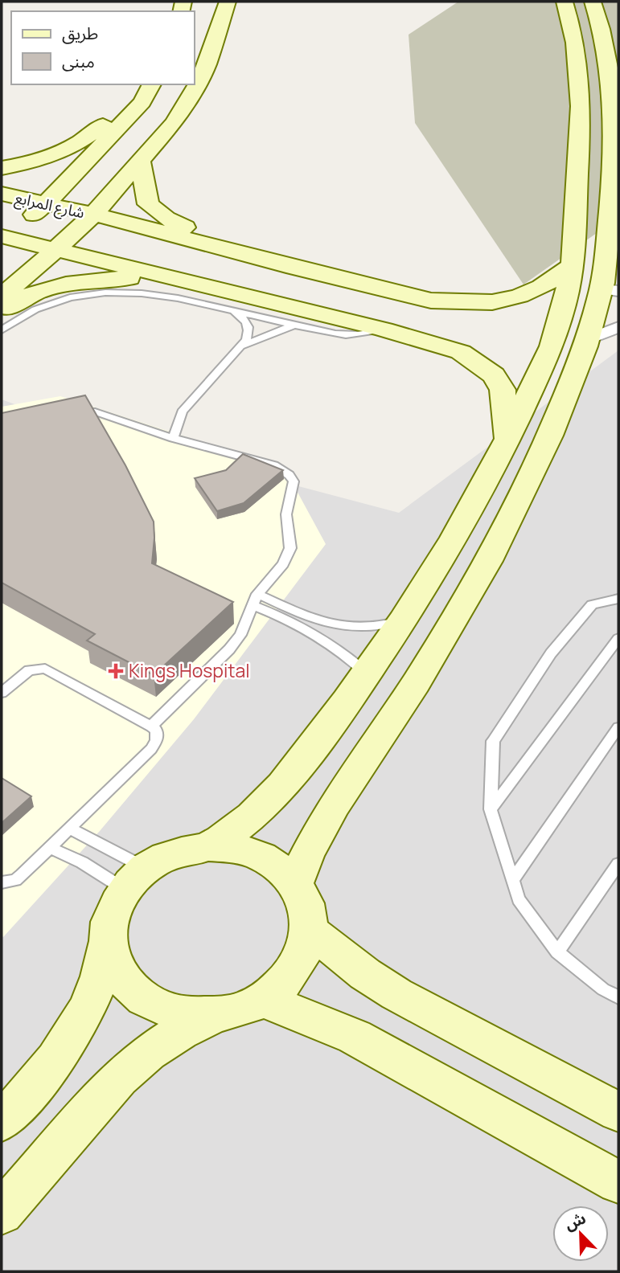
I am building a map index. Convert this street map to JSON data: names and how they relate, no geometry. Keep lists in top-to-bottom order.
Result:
{
  "streets": {
    "street": ["شارع المرابع"]
  },
  "places": {
    "health": ["Kings Hospital"]
  },
  "legend": ["طريق", "مبنى"],
  "north": "top left"
}
